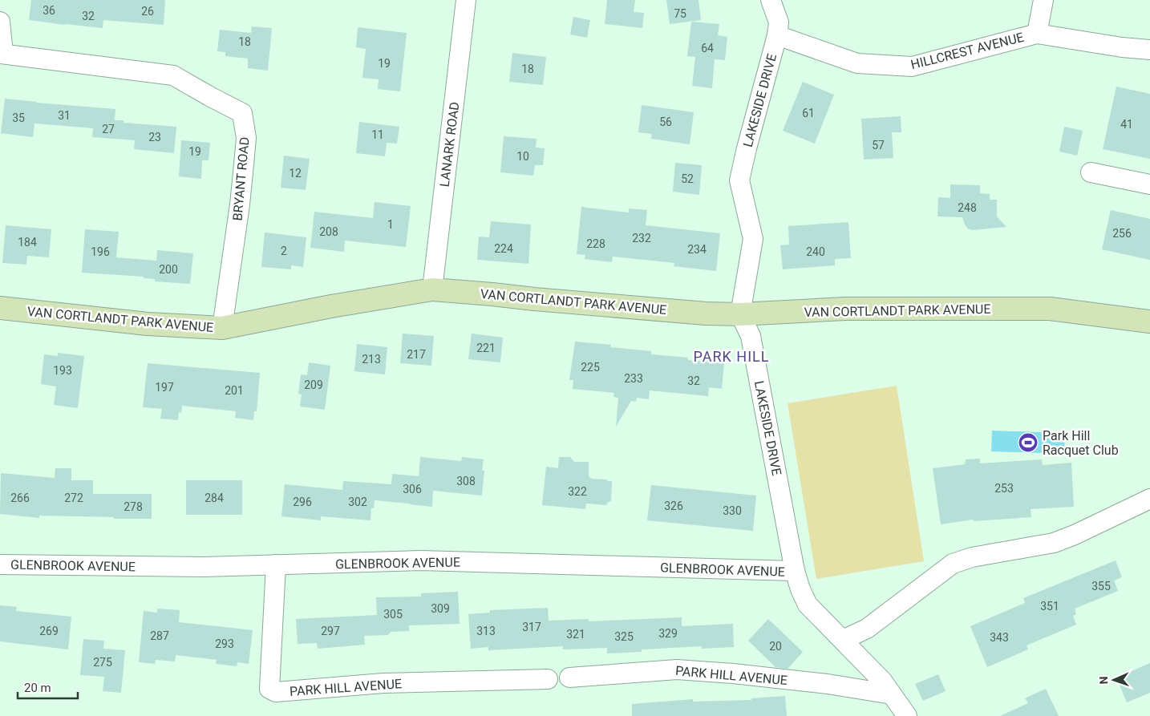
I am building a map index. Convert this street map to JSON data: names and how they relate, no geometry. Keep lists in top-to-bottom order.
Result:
{
  "streets": {
    "street": [
      "HILLCREST AVENUE",
      "LAKESIDE DRIVE",
      "LANARK ROAD",
      "BRYANT ROAD",
      "VAN CORTLANDT PARK AVENUE",
      "GLENBROOK AVENUE",
      "PARK HILL AVENUE"
    ]
  },
  "crossings": [
    ["HILLCREST AVENUE", "LAKESIDE DRIVE"],
    ["LAKESIDE DRIVE", "VAN CORTLANDT PARK AVENUE"],
    ["LAKESIDE DRIVE", "GLENBROOK AVENUE"],
    ["LAKESIDE DRIVE", "PARK HILL AVENUE"],
    ["LANARK ROAD", "VAN CORTLANDT PARK AVENUE"],
    ["BRYANT ROAD", "VAN CORTLANDT PARK AVENUE"],
    ["GLENBROOK AVENUE", "PARK HILL AVENUE"]
  ],
  "districts": ["PARK HILL"],
  "places": {
    "sports": ["Park Hill Racquet Club"]
  },
  "house_numbers": [
    "36",
    "26",
    "75",
    "32",
    "18",
    "64",
    "19",
    "18",
    "61",
    "31",
    "35",
    "56",
    "41",
    "27",
    "11",
    "23",
    "57",
    "19",
    "10",
    "12",
    "52",
    "248",
    "1",
    "208",
    "256",
    "232",
    "184",
    "228",
    "224",
    "234",
    "2",
    "196",
    "240",
    "200",
    "221",
    "217",
    "213",
    "225",
    "193",
    "233",
    "32",
    "209",
    "197",
    "201",
    "308",
    "253",
    "306",
    "322",
    "266",
    "272",
    "284",
    "296",
    "302",
    "326",
    "278",
    "330",
    "355",
    "351",
    "309",
    "305",
    "317",
    "269",
    "297",
    "313",
    "329",
    "321",
    "287",
    "325",
    "343",
    "293",
    "20",
    "275"
  ],
  "scale_bar": "20 m",
  "north": "left"
}
